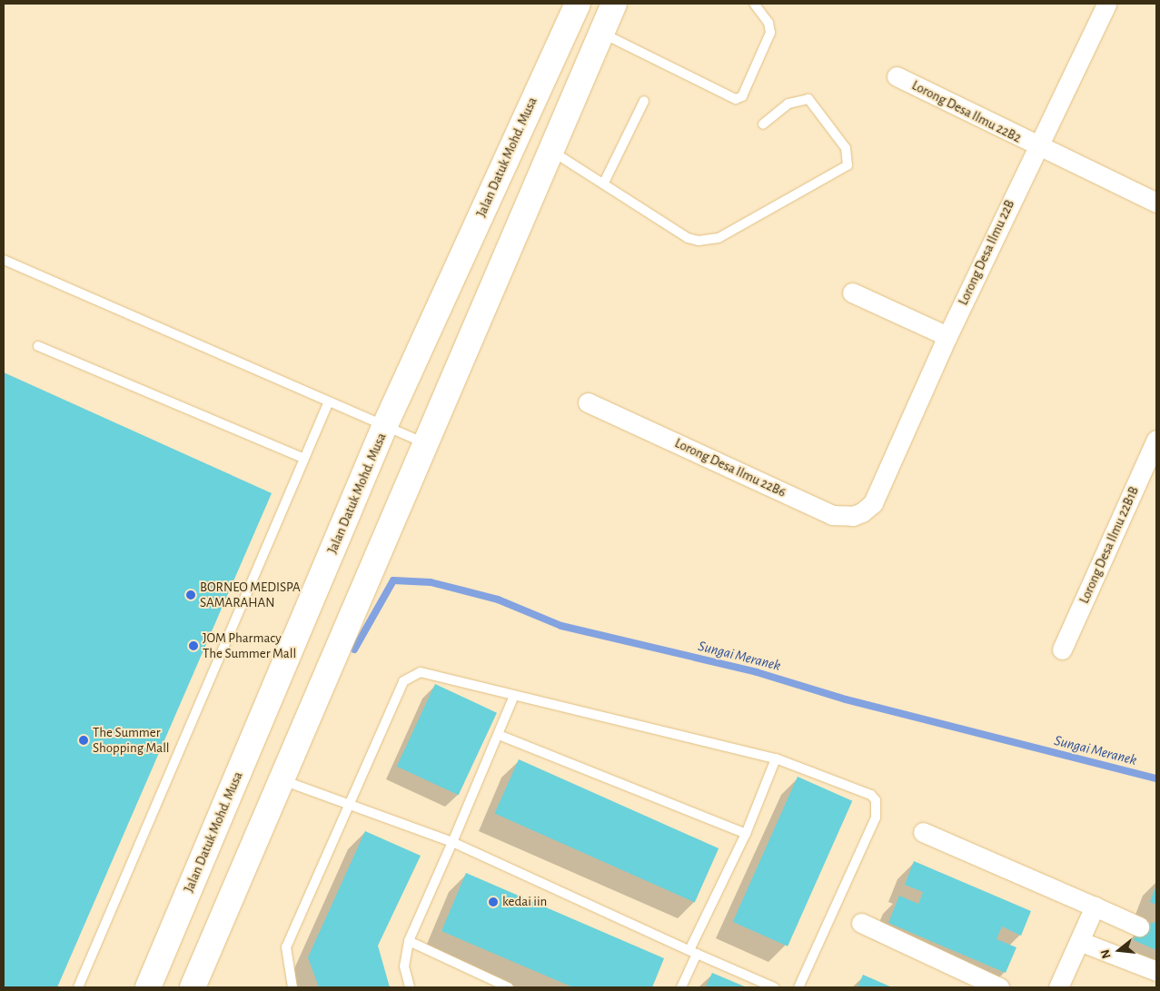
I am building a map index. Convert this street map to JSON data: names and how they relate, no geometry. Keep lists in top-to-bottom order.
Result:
{
  "streets": {
    "main road": ["Jalan Datuk Mohd. Musa"],
    "street": [
      "Lorong Desa Ilmu 22B2",
      "Lorong Desa Ilmu 22B",
      "Lorong Desa Ilmu 22B6",
      "Lorong Desa Ilmu 22B1B"
    ]
  },
  "crossings": [
    ["Lorong Desa Ilmu 22B2", "Lorong Desa Ilmu 22B"],
    ["Lorong Desa Ilmu 22B", "Lorong Desa Ilmu 22B6"]
  ],
  "water": ["Sungai Meranek"],
  "places": [
    "BORNEO MEDISPA SAMARAHAN",
    "JOM Pharmacy The Summer Mall",
    "The Summer Shopping Mall",
    "kedai iin"
  ],
  "north": "left"
}
